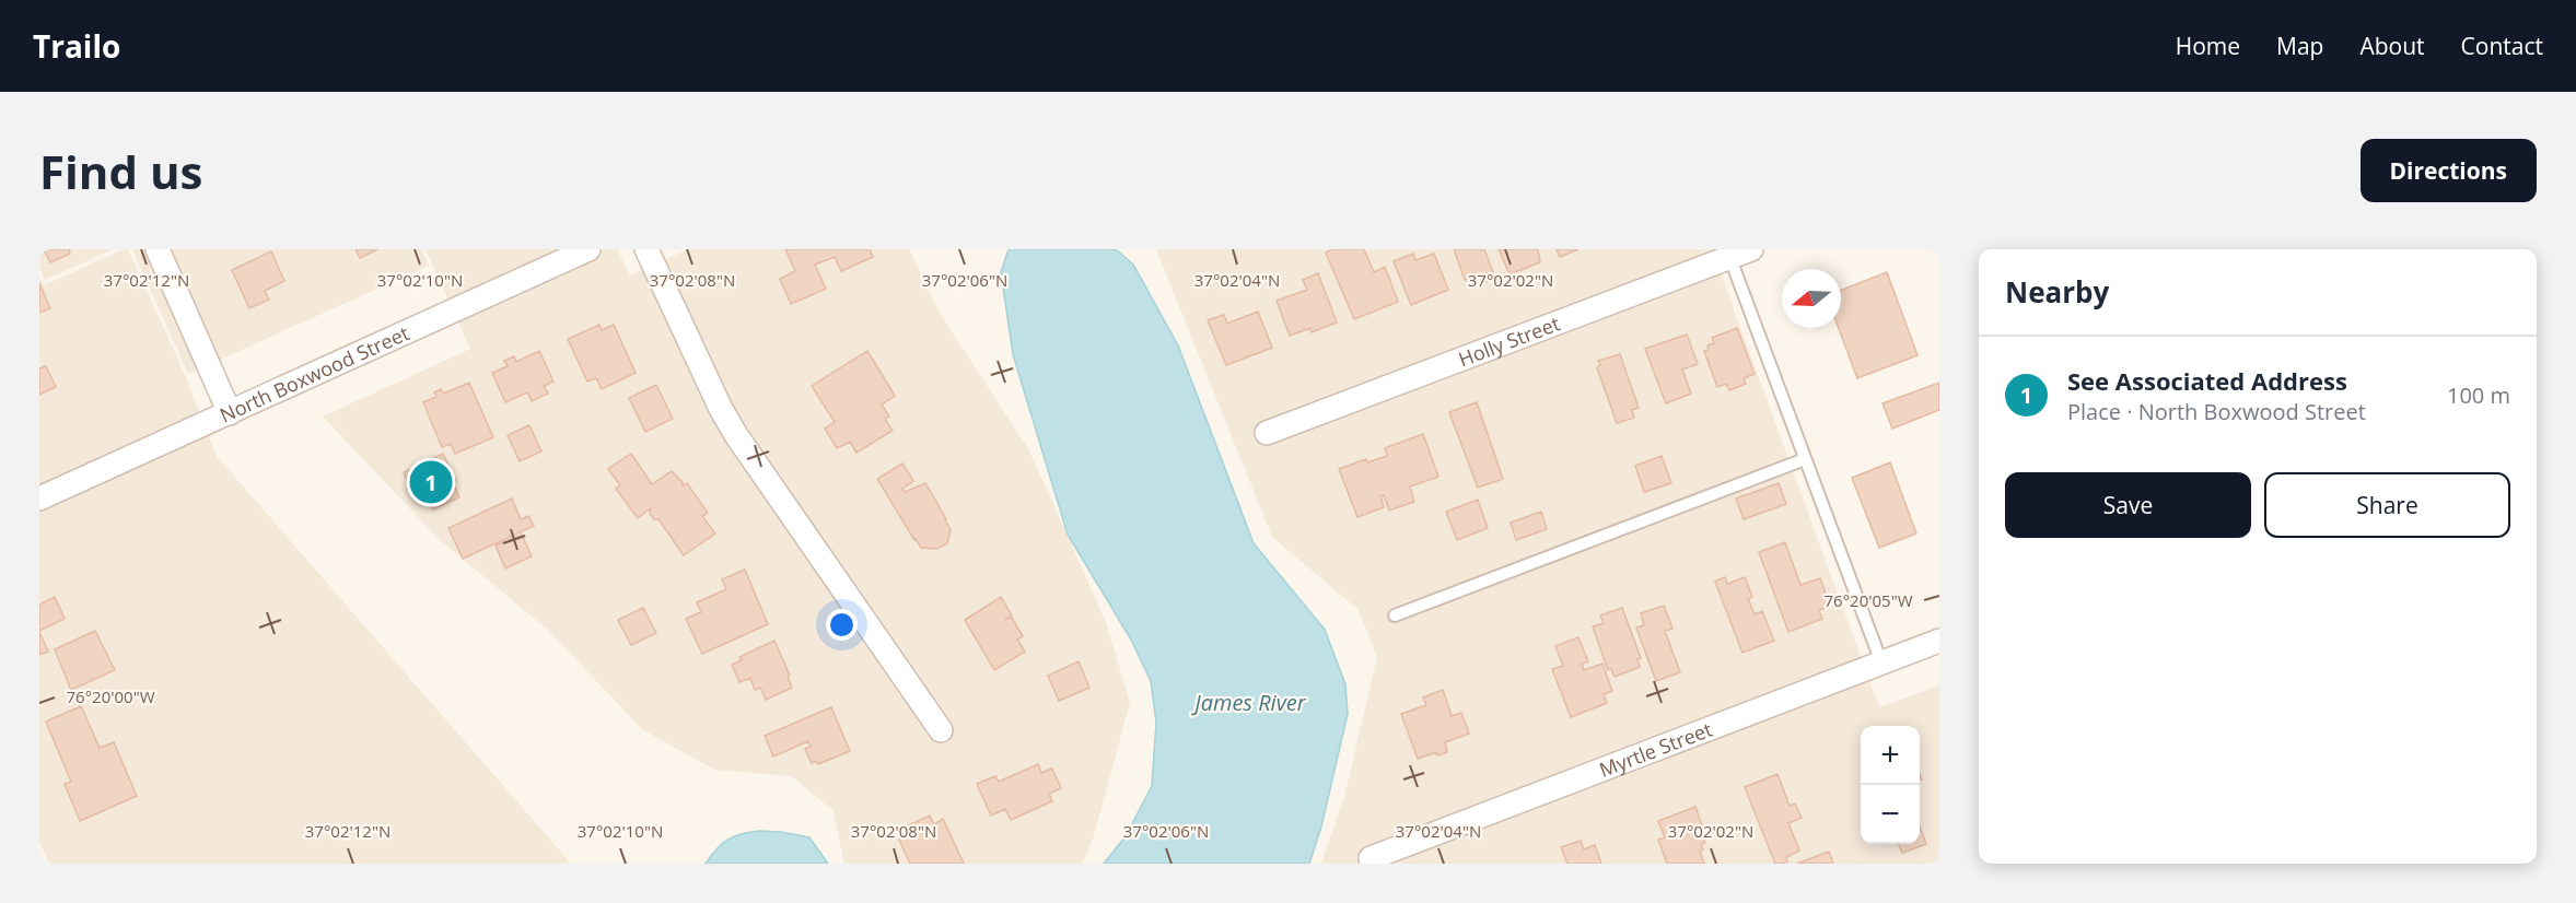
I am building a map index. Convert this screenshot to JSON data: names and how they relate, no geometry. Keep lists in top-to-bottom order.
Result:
{
  "streets": {
    "street": ["Holly Street", "North Boxwood Street", "Myrtle Street"]
  },
  "water": ["James River"],
  "north": "left",
  "page": {
    "header": "Trailo",
    "nav": [
      "Home",
      "Map",
      "About",
      "Contact"
    ],
    "buttons": [
      "Directions",
      ["Save", "Share"]
    ],
    "title": "Find us",
    "heading": "Nearby",
    "list": [
      {
        "mark": "1",
        "name": "See Associated Address",
        "note": "Place · North Boxwood Street",
        "value": "100 m"
      }
    ],
    "pins": "1",
    "map_buttons": ["+", "−"]
  },
  "coordinates": [
    "37°02'12\"N",
    "37°02'10\"N",
    "37°02'08\"N",
    "37°02'06\"N",
    "37°02'04\"N",
    "37°02'02\"N",
    "76°20'05\"W",
    "76°20'00\"W"
  ]
}
